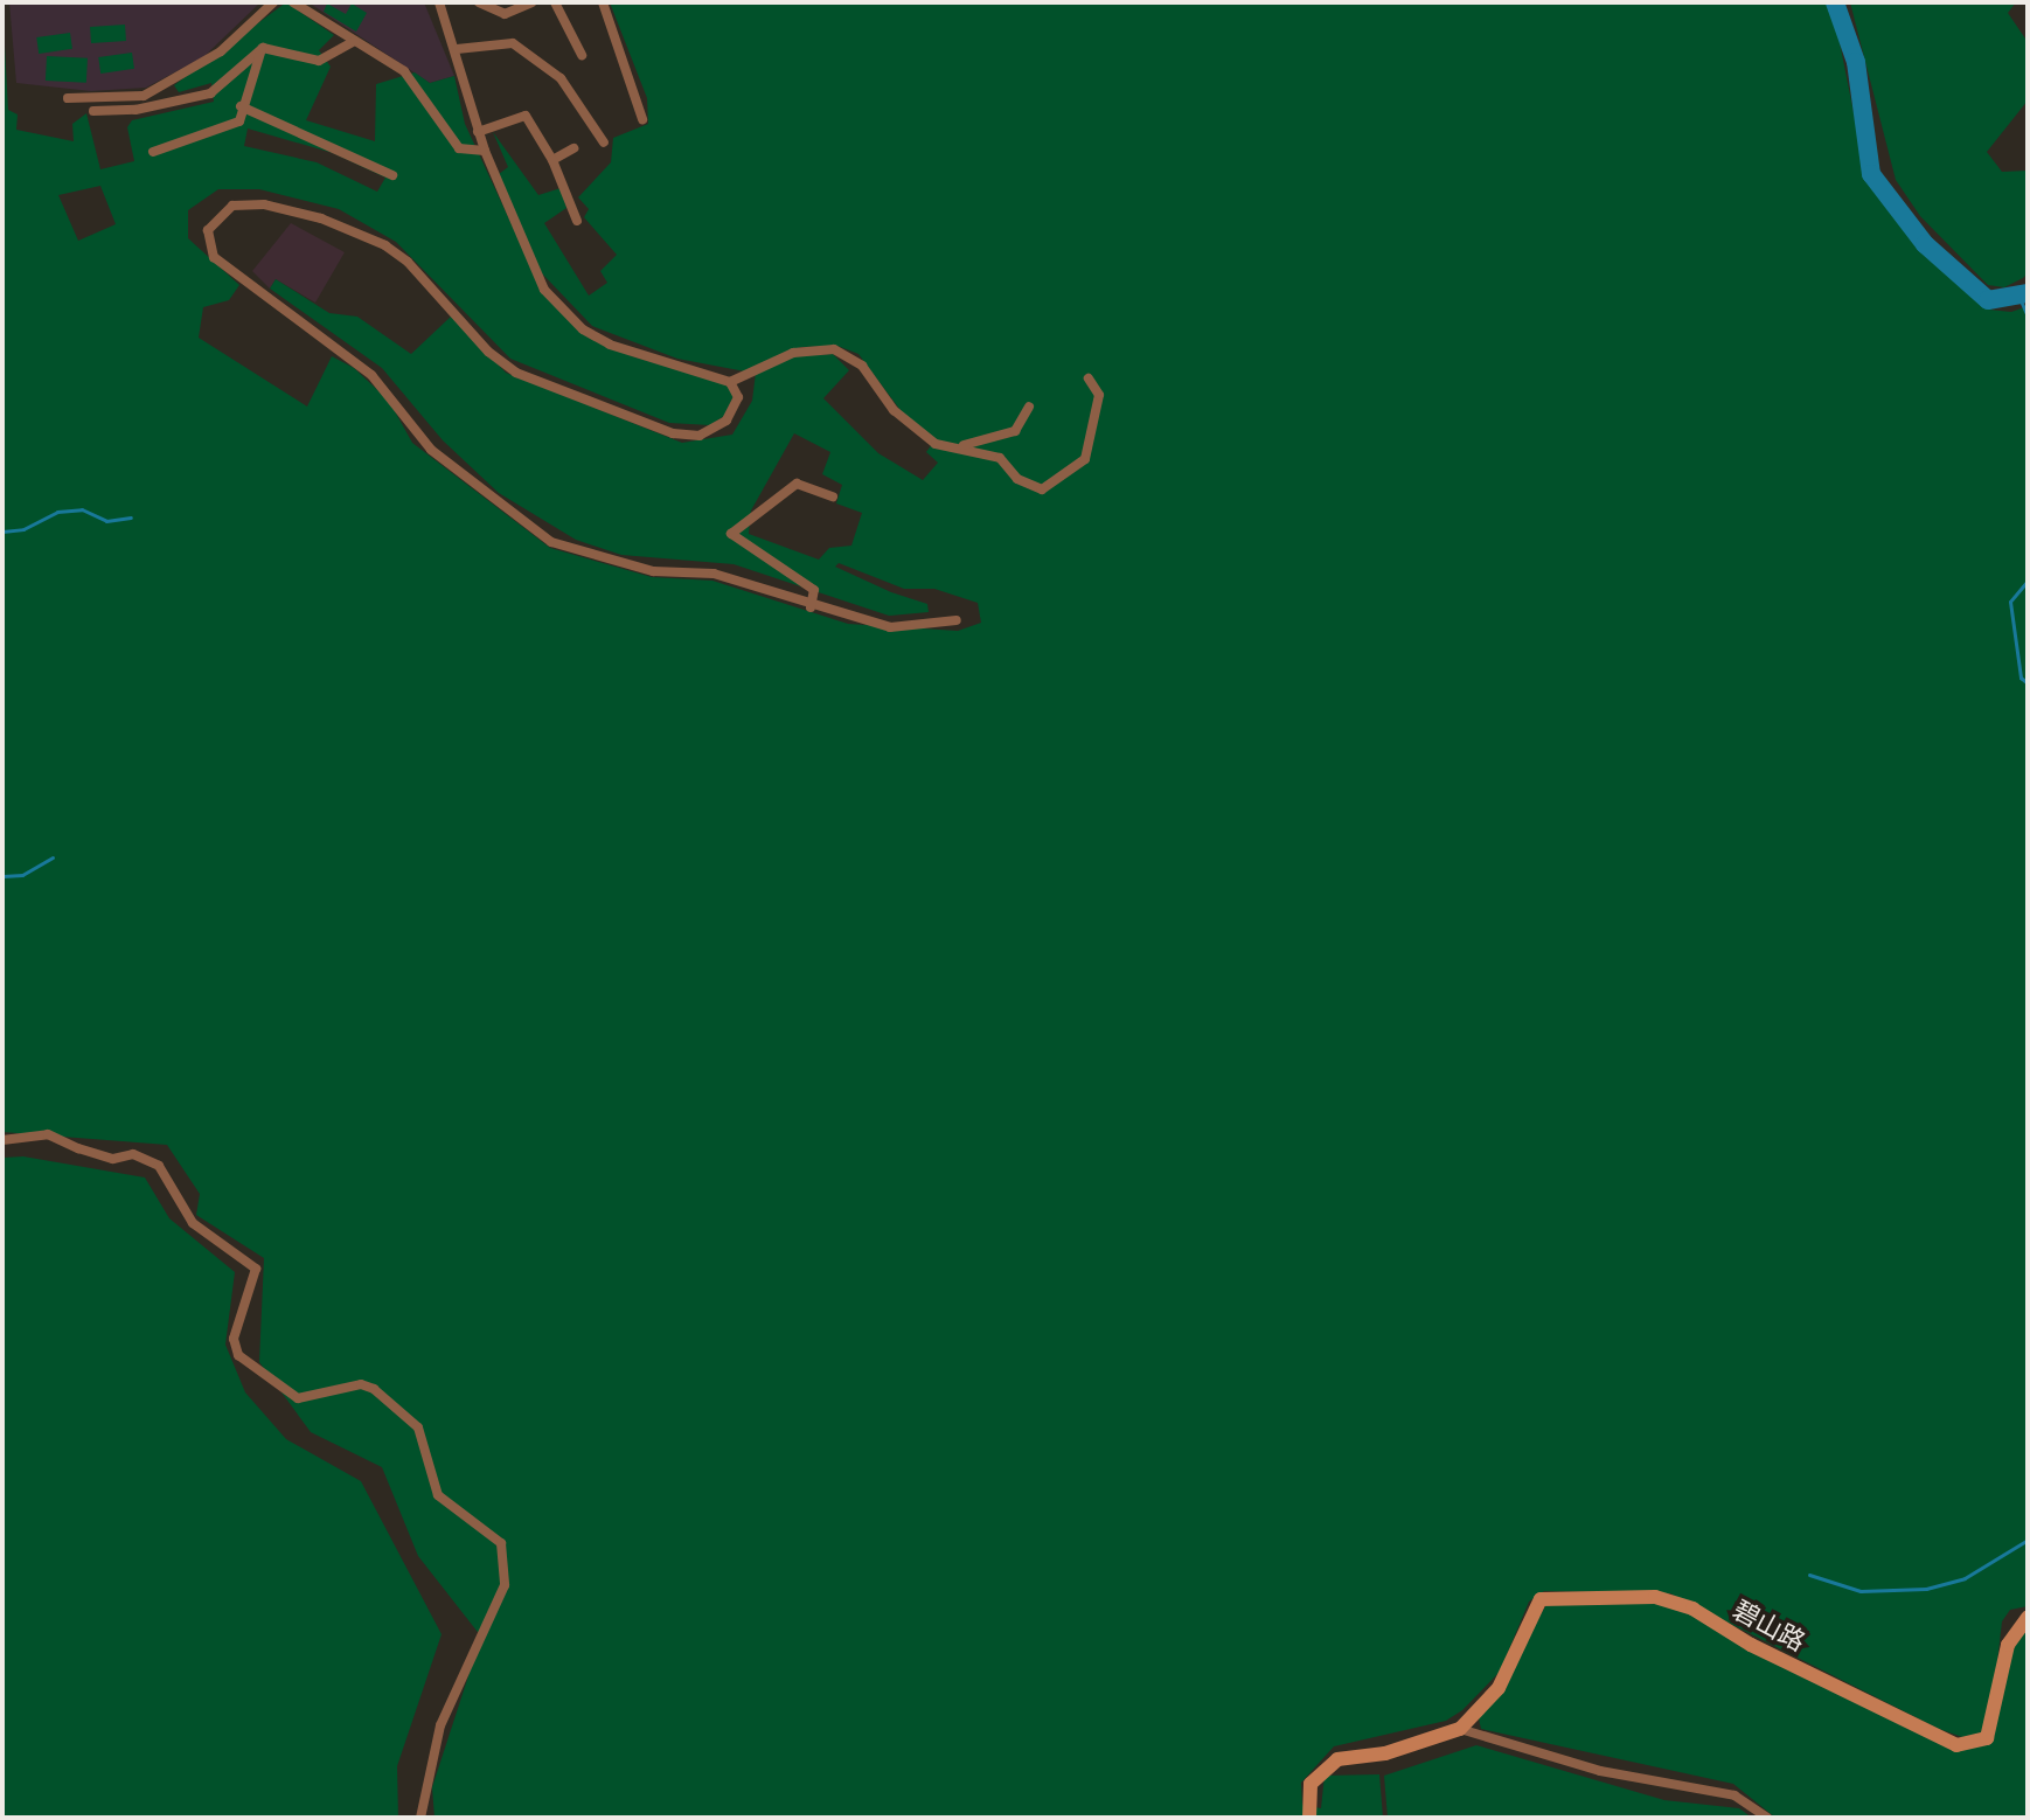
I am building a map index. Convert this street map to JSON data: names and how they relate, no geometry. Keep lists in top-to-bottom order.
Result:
{
  "streets": {
    "street": ["碧山路"]
  }
}
